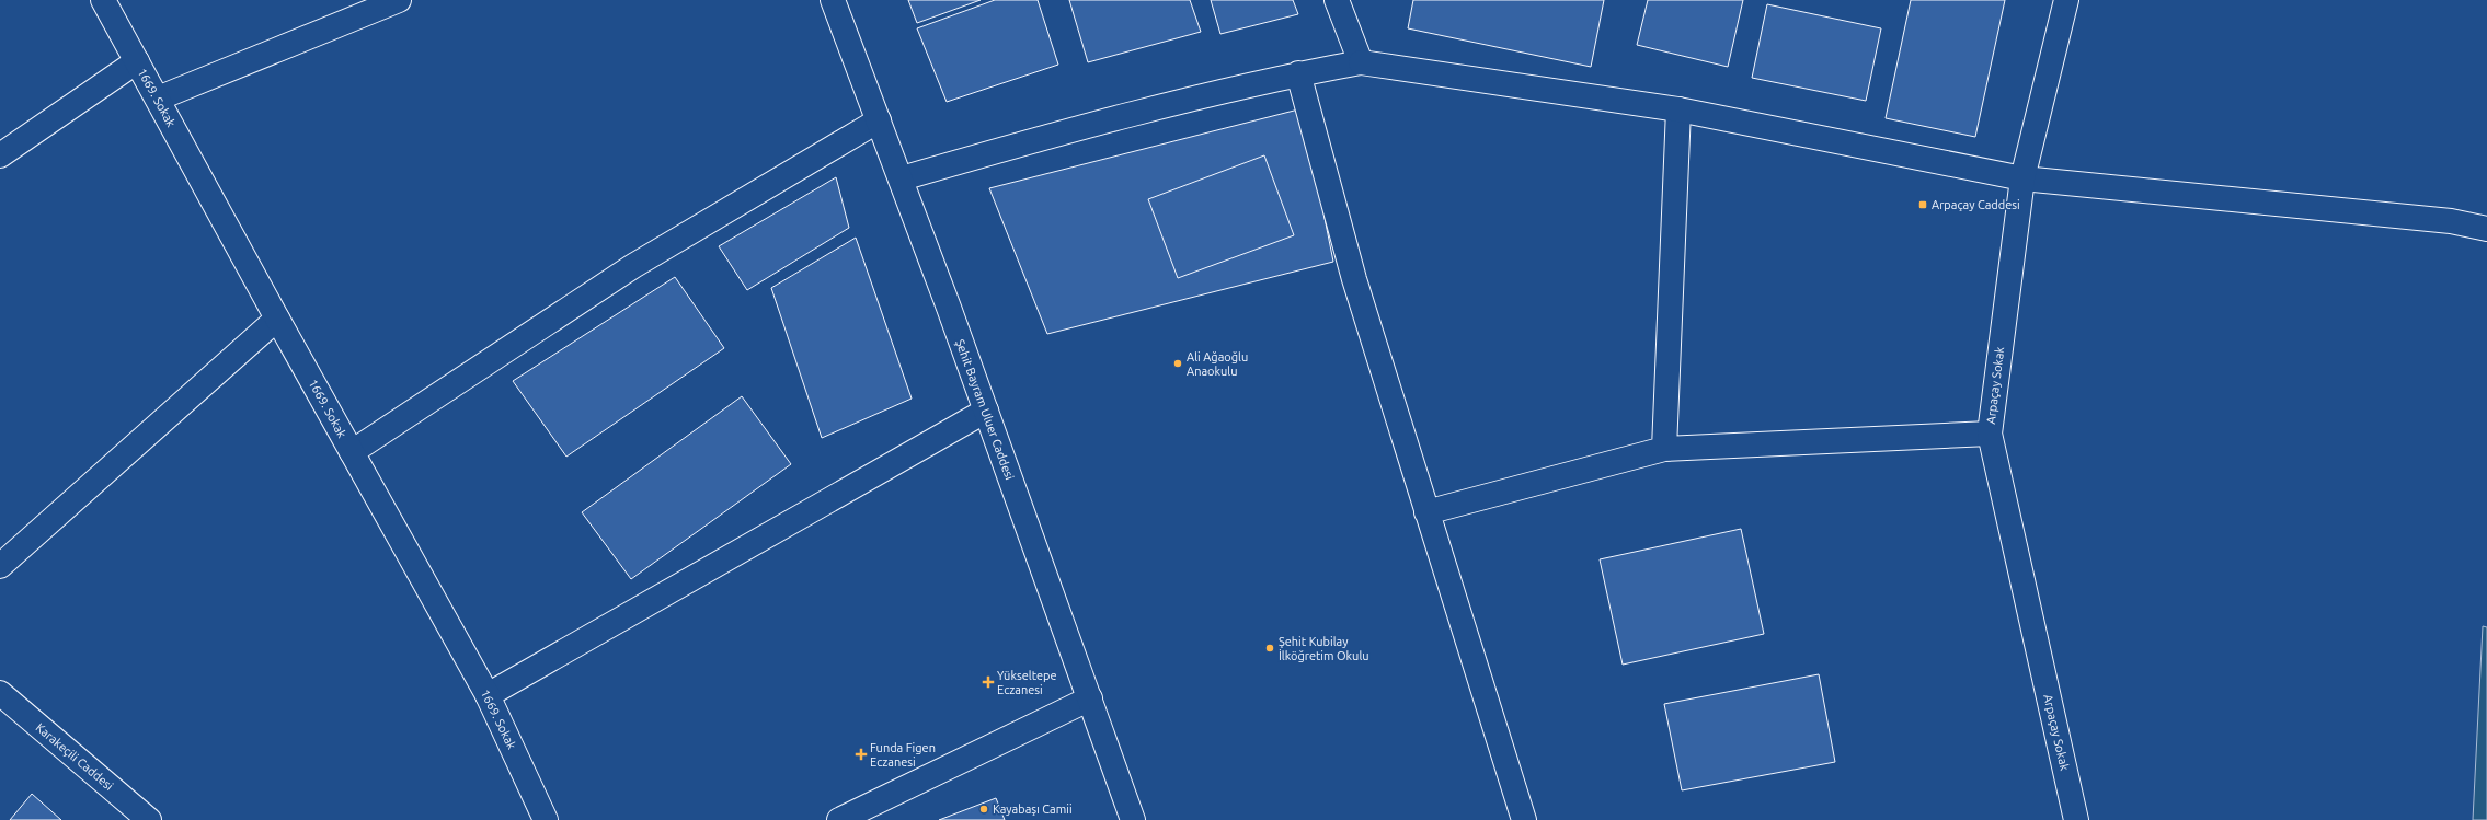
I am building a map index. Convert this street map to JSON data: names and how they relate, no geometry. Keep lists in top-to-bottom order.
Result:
{
  "streets": {
    "street": [
      "1669. Sokak",
      "Arpaçay Sokak",
      "Şehit Bayram Uluer Caddesi",
      "Karakeçili Caddesi"
    ]
  },
  "places": {
    "transit": ["Arpaçay Caddesi"],
    "other": ["Ali Ağaoğlu Anaokulu", "Şehit Kubilay İlköğretim Okulu", "Kayabaşı Camii"],
    "health": ["Yükseltepe Eczanesi", "Funda Figen Eczanesi"]
  }
}
